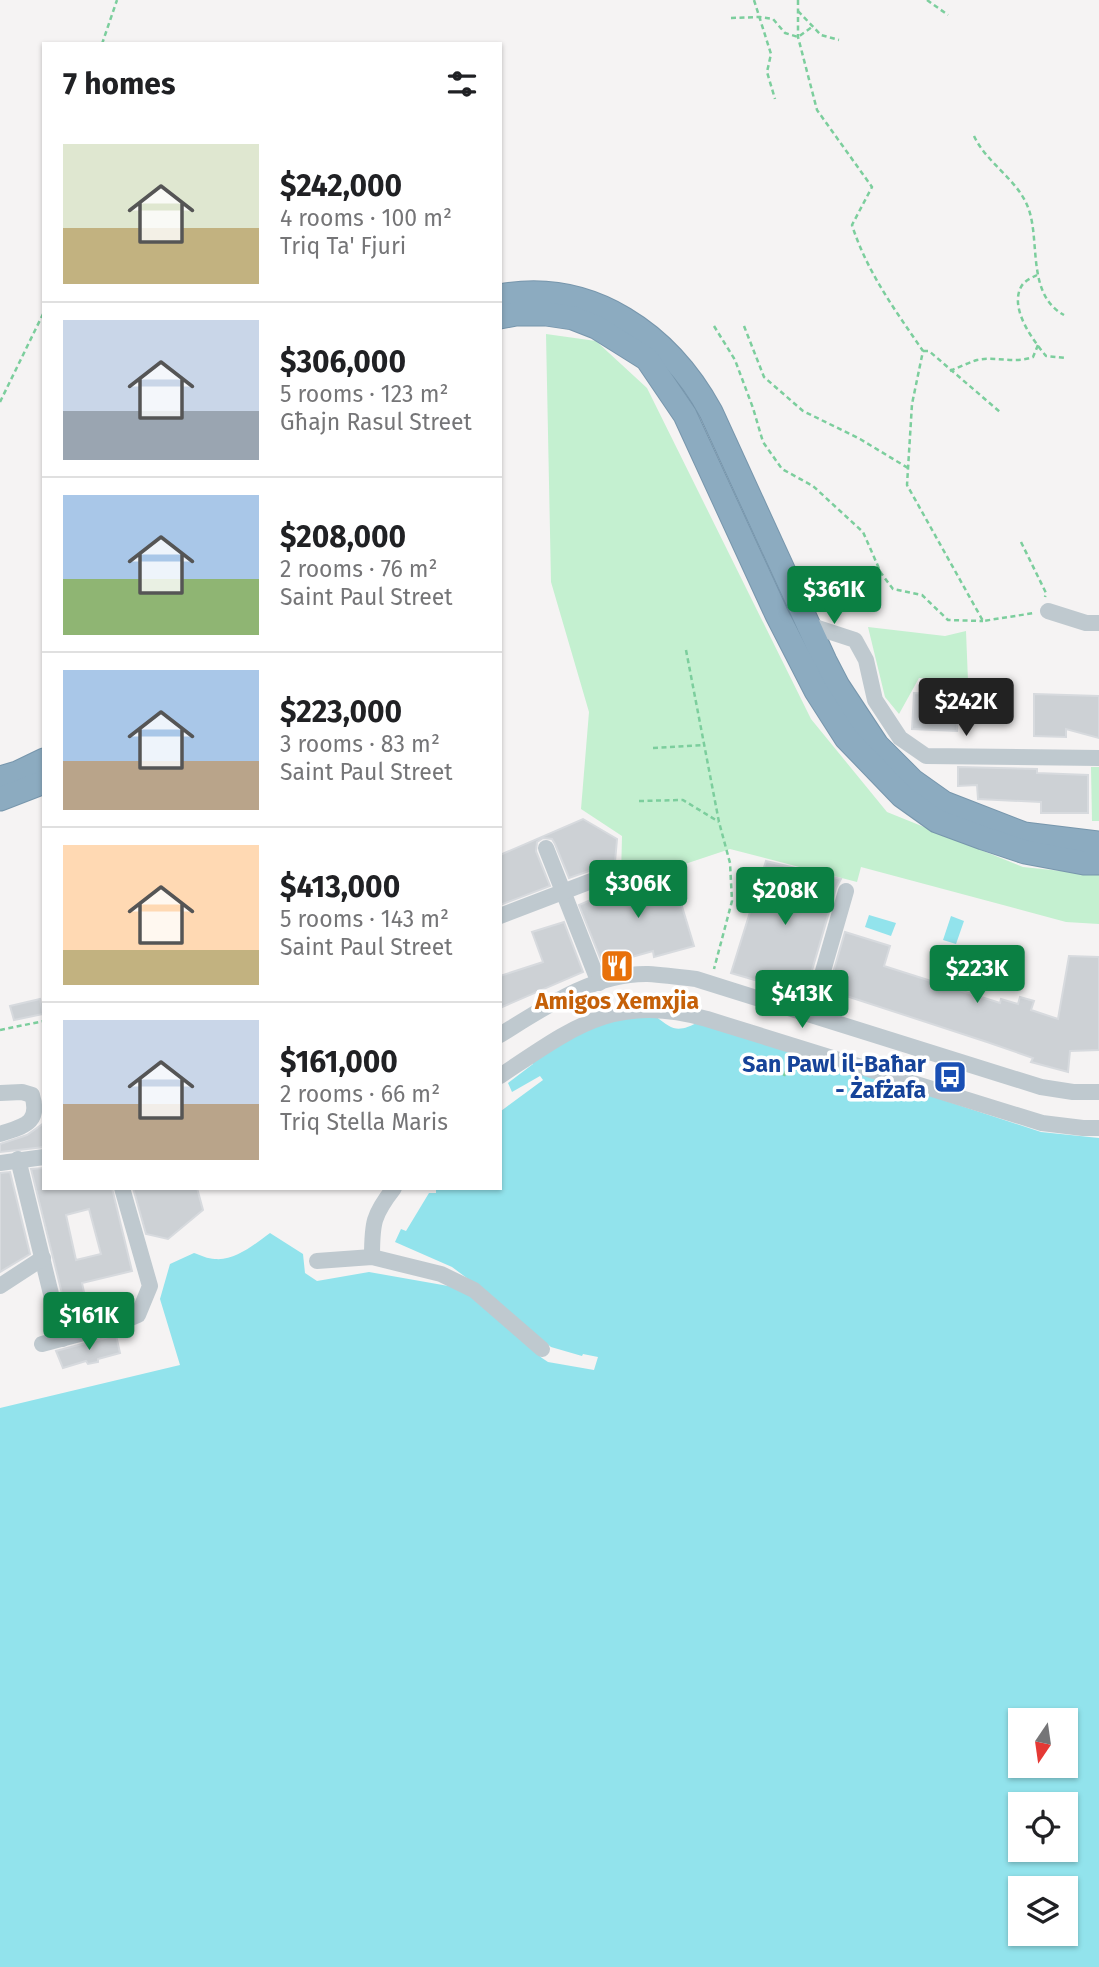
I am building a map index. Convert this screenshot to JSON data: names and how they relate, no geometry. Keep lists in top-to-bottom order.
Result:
{
  "places": {
    "restaurant": ["Amigos Xemxjia"],
    "bus stop": ["San Pawl il-Baħar - Żafżafa"]
  },
  "north": "bottom",
  "page": {
    "heading": "7 homes",
    "list": [
      {
        "name": "$242,000",
        "note": "4 rooms · 100 m² · Triq Ta' Fjuri"
      },
      {
        "name": "$306,000",
        "note": "5 rooms · 123 m² · Għajn Rasul Street"
      },
      {
        "name": "$208,000",
        "note": "2 rooms · 76 m² · Saint Paul Street"
      },
      {
        "name": "$223,000",
        "note": "3 rooms · 83 m² · Saint Paul Street"
      },
      {
        "name": "$413,000",
        "note": "5 rooms · 143 m² · Saint Paul Street"
      },
      {
        "name": "$161,000",
        "note": "2 rooms · 66 m² · Triq Stella Maris"
      }
    ],
    "price": [
      "$361K",
      "$242K",
      "$306K",
      "$208K",
      "$223K",
      "$413K",
      "$161K"
    ]
  }
}
